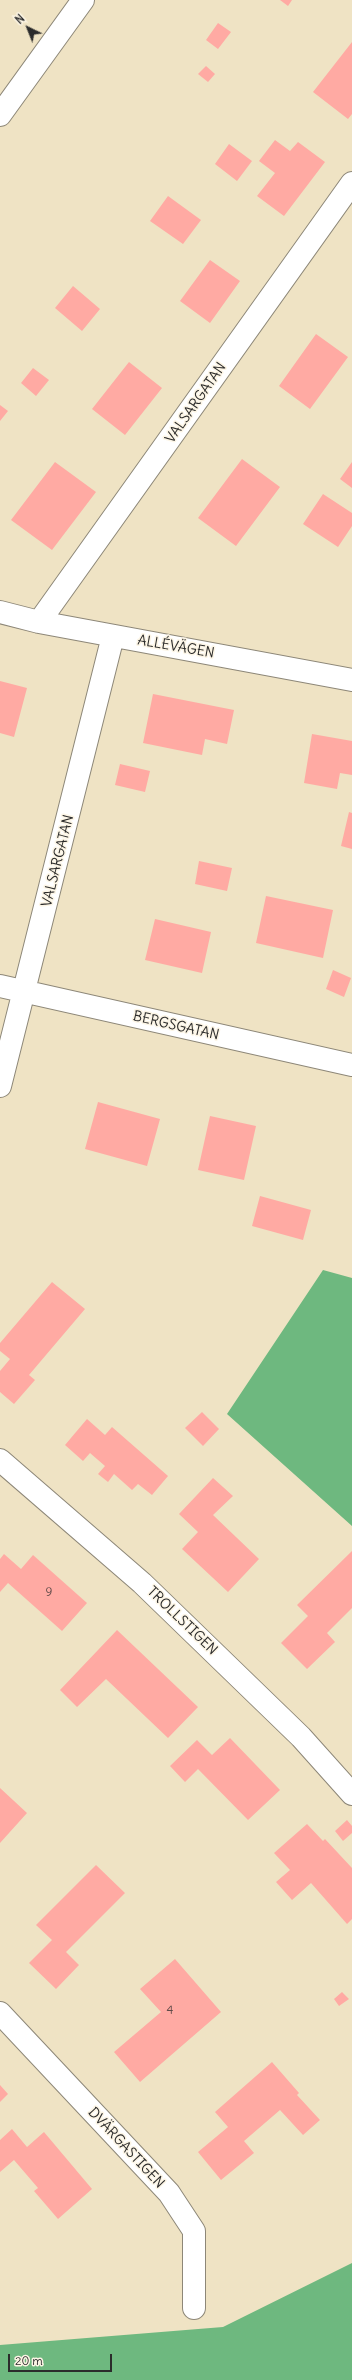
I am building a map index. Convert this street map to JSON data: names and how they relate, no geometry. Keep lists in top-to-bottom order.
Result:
{
  "streets": {
    "street": [
      "VALSARGATAN",
      "ALLÉVÄGEN",
      "BERGSGATAN",
      "TROLLSTIGEN",
      "DVÄRGASTIGEN"
    ]
  },
  "crossings": [
    ["VALSARGATAN", "ALLÉVÄGEN"],
    ["VALSARGATAN", "BERGSGATAN"]
  ],
  "house_numbers": ["9", "4"],
  "scale_bar": "20 m",
  "north": "top left"
}
